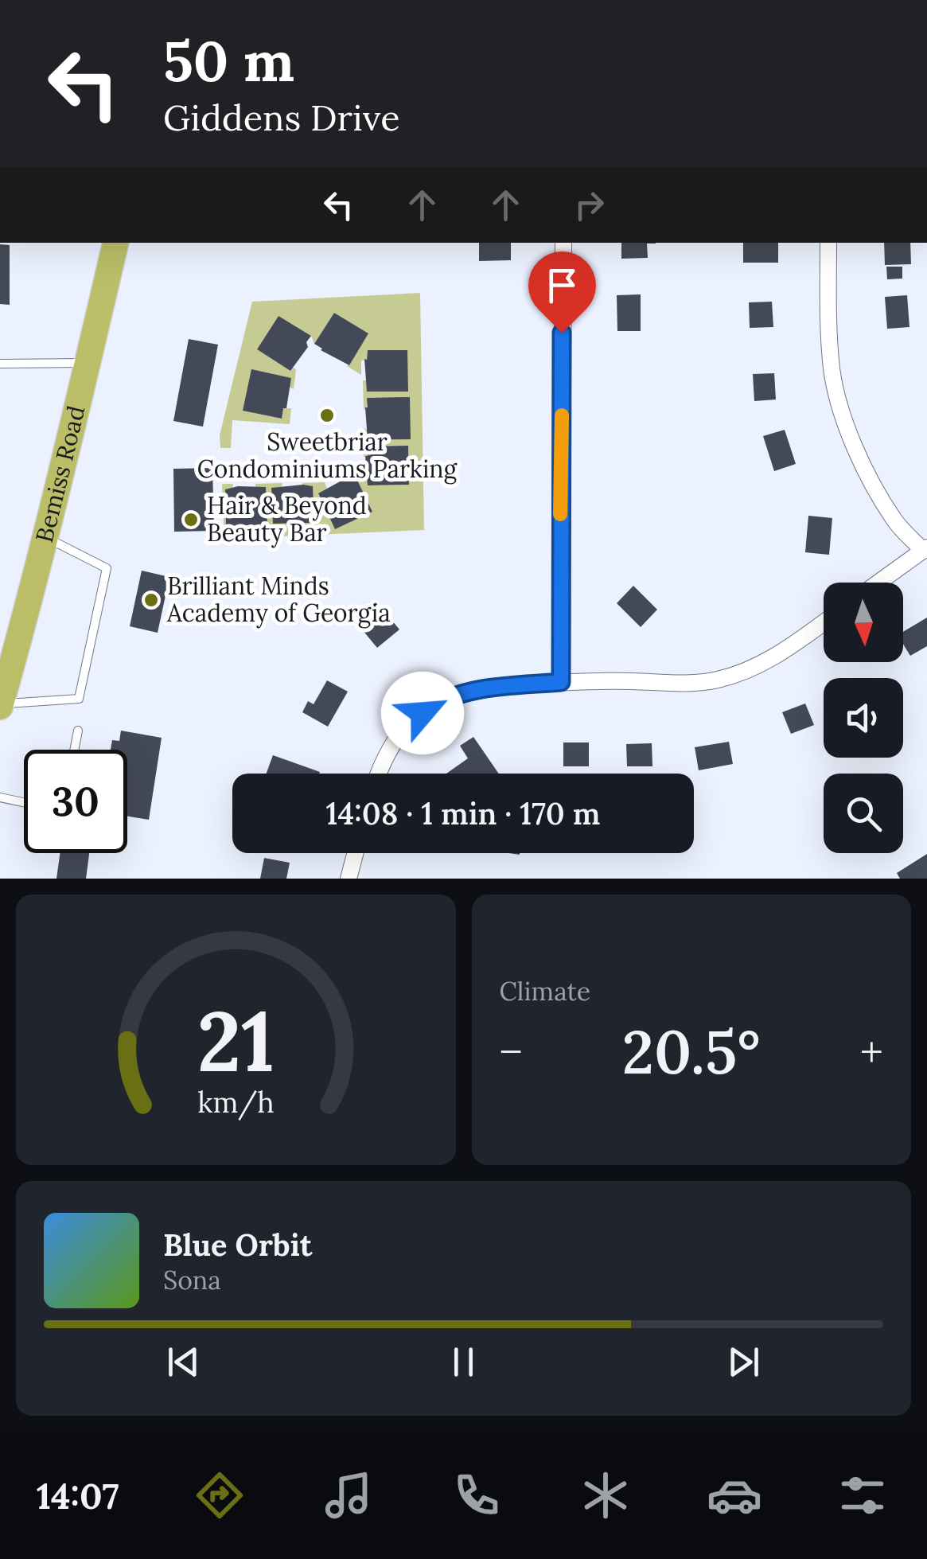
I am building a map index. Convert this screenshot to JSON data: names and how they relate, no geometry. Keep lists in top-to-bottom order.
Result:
{
  "streets": {
    "main road": ["Bemiss Road"]
  },
  "places": ["Sweetbriar Condominiums Parking", "Hair & Beyond Beauty Bar", "Brilliant Minds Academy of Georgia"],
  "north": "bottom",
  "page": {
    "turn": ["50 m", "Giddens Drive"],
    "limit": "30",
    "trip": "14:08 · 1 min · 170 m",
    "tile": "Climate",
    "heat": ["−", "20.5°", "+"],
    "song": ["Blue Orbit", "Sona"],
    "tabs": "14:07",
    "gauge": ["21", "km/h"]
  }
}
